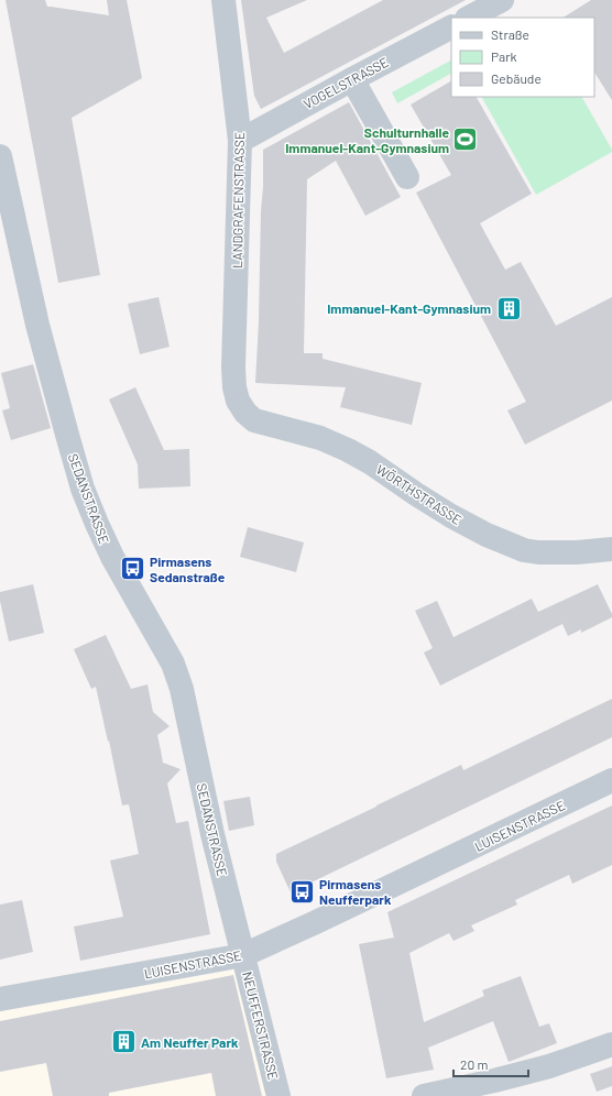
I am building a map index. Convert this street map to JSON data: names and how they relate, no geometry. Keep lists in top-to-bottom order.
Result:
{
  "streets": {
    "street": [
      "VOGELSTRASSE",
      "LANDGRAFENSTRASSE",
      "WÖRTHSTRASSE",
      "SEDANSTRASSE",
      "LUISENSTRASSE",
      "NEUFFERSTRASSE"
    ]
  },
  "crossings": [
    ["VOGELSTRASSE", "LANDGRAFENSTRASSE"],
    ["LANDGRAFENSTRASSE", "WÖRTHSTRASSE"],
    ["SEDANSTRASSE", "LUISENSTRASSE"],
    ["SEDANSTRASSE", "NEUFFERSTRASSE"],
    ["LUISENSTRASSE", "NEUFFERSTRASSE"]
  ],
  "places": {
    "sports": ["Schulturnhalle Immanuel-Kant-Gymnasium"],
    "building": ["Immanuel-Kant-Gymnasium", "Am Neuffer Park"],
    "bus stop": ["Pirmasens Sedanstraße", "Pirmasens Neufferpark"]
  },
  "legend": ["Straße", "Park", "Gebäude"],
  "scale_bar": "20 m"
}
